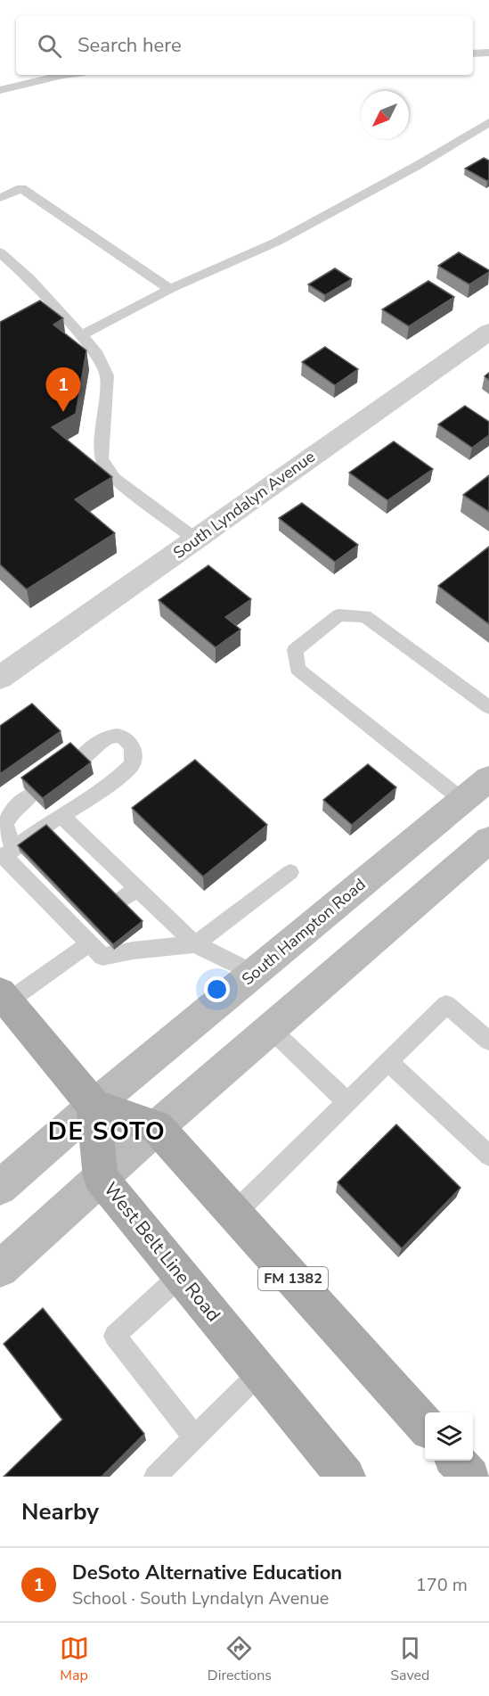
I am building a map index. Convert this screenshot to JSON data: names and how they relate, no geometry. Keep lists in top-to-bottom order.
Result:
{
  "streets": {
    "main road": ["South Hampton Road", "West Belt Line Road", "FM 1382"],
    "street": ["South Lyndalyn Avenue"]
  },
  "crossings": [
    ["South Hampton Road", "West Belt Line Road"],
    ["South Hampton Road", "FM 1382"],
    ["West Belt Line Road", "FM 1382"]
  ],
  "districts": ["DE SOTO"],
  "north": "bottom left",
  "page": {
    "search": "Search here",
    "pins": "1",
    "heading": "Nearby",
    "list": [
      {
        "mark": "1",
        "name": "DeSoto Alternative Education",
        "note": "School · South Lyndalyn Avenue",
        "value": "170 m"
      }
    ],
    "nav": ["Map", "Directions", "Saved"]
  }
}
